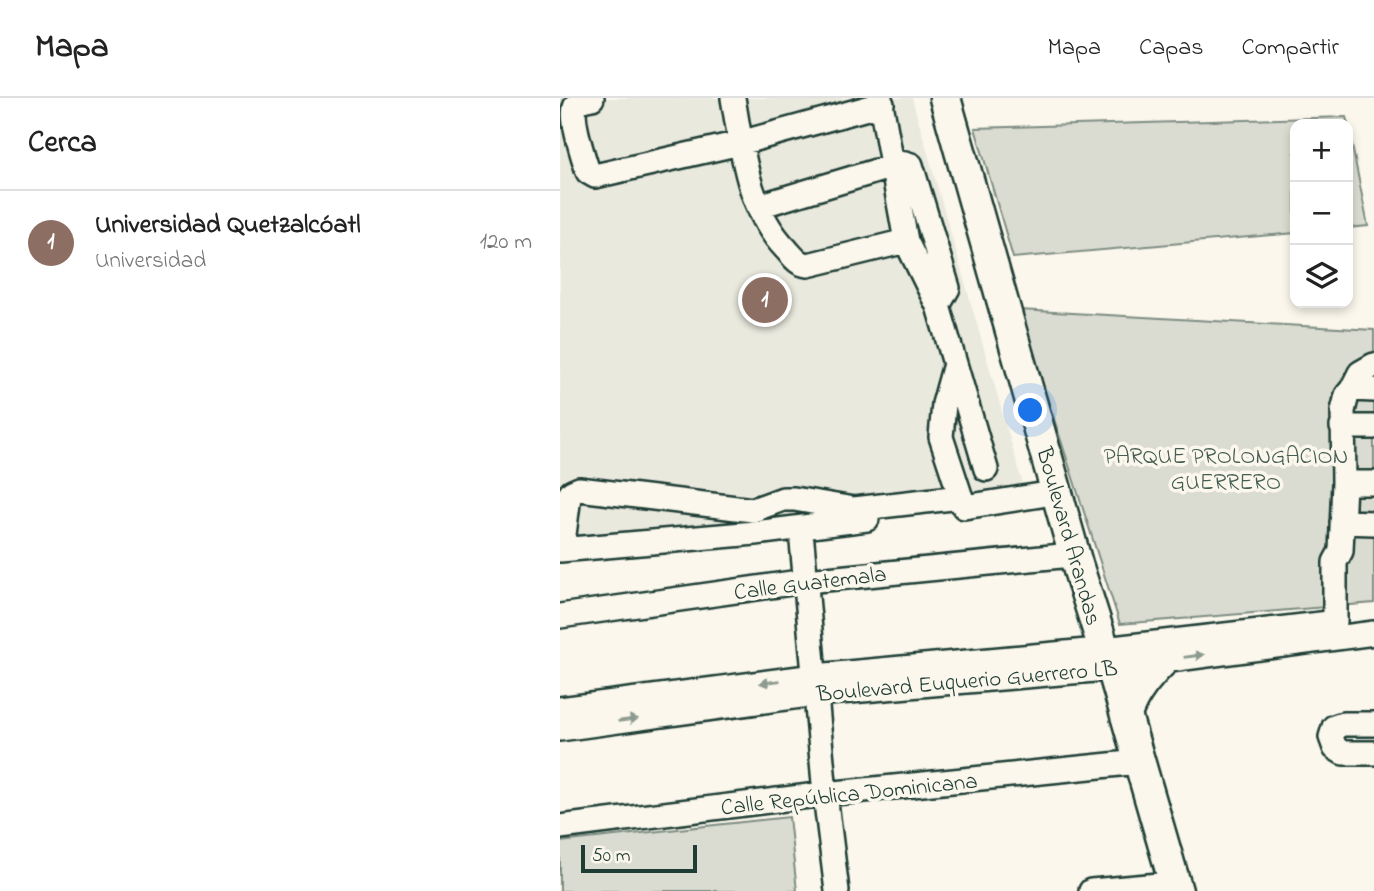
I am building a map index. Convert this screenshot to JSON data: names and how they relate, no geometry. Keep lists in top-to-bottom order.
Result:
{
  "streets": {
    "main road": ["Boulevard Arandas"],
    "street": ["Calle Guatemala", "Boulevard Euquerio Guerrero LB", "Calle República Dominicana"]
  },
  "crossings": [
    ["Boulevard Arandas", "Calle Guatemala"],
    ["Boulevard Arandas", "Boulevard Euquerio Guerrero LB"],
    ["Boulevard Arandas", "Calle República Dominicana"]
  ],
  "parks": ["PARQUE PROLONGACION GUERRERO"],
  "scale_bar": "50 m",
  "page": {
    "header": "Mapa",
    "nav": ["Mapa", "Capas", "Compartir"],
    "heading": "Cerca",
    "map_buttons": ["+", "−"],
    "list": [
      {
        "mark": "1",
        "name": "Universidad Quetzalcóatl",
        "note": "Universidad",
        "value": "120 m"
      }
    ],
    "pins": "1",
    "scale": "50 m"
  }
}
